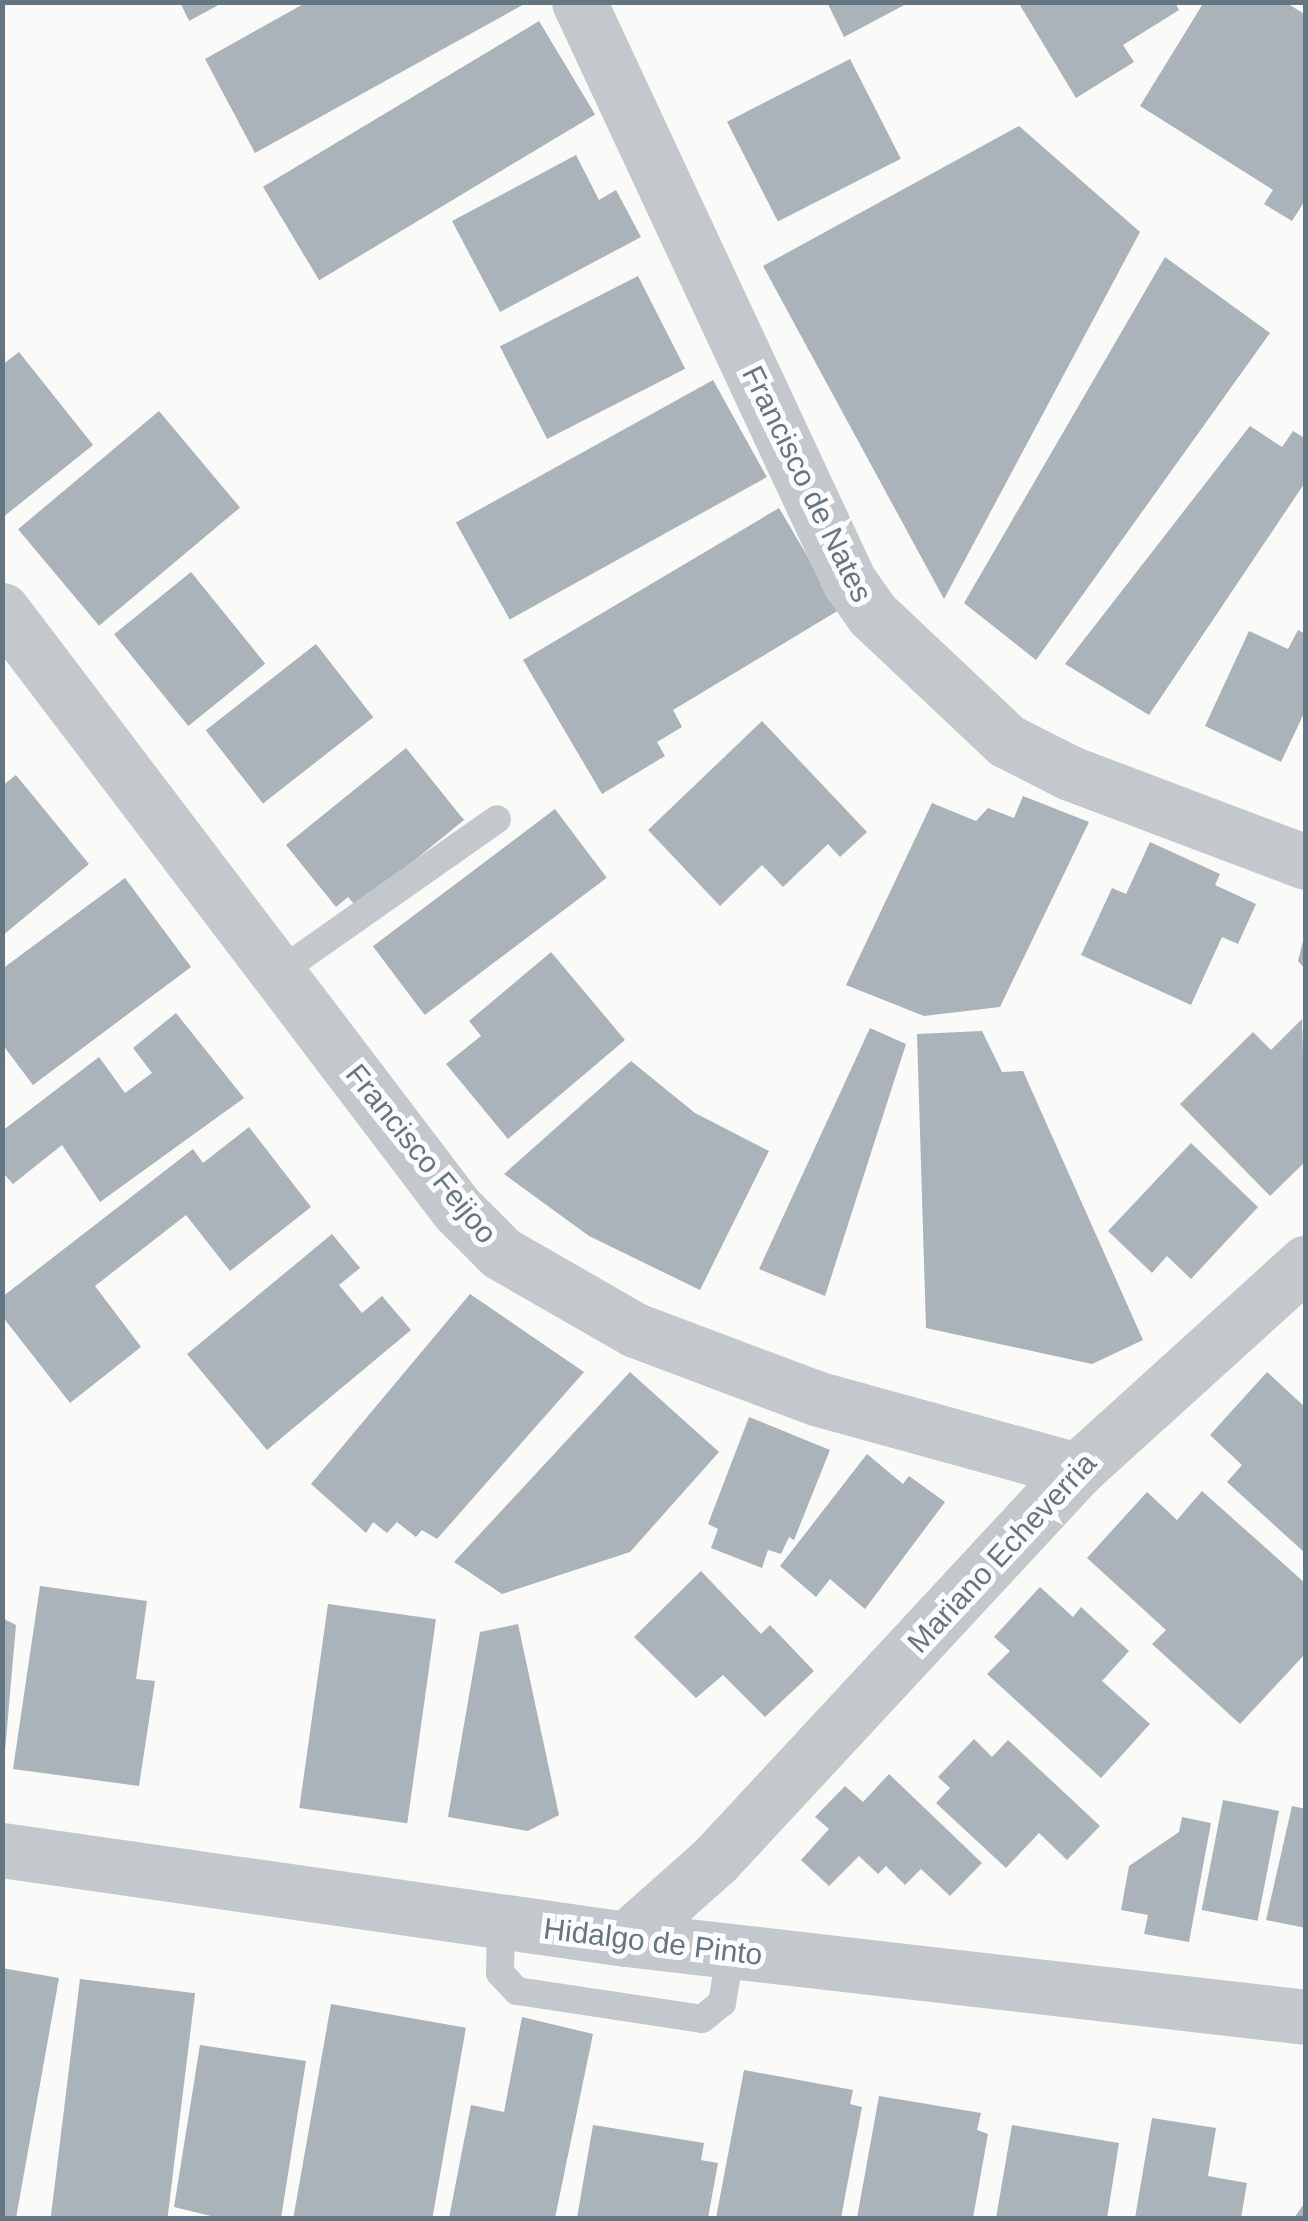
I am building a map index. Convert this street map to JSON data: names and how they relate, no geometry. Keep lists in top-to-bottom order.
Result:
{
  "streets": {
    "street": [
      "Francisco de Nates",
      "Francisco Feijoo",
      "Mariano Echeverria",
      "Hidalgo de Pinto"
    ]
  },
  "crossings": [
    ["Francisco Feijoo", "Mariano Echeverria"],
    ["Mariano Echeverria", "Hidalgo de Pinto"]
  ]
}
